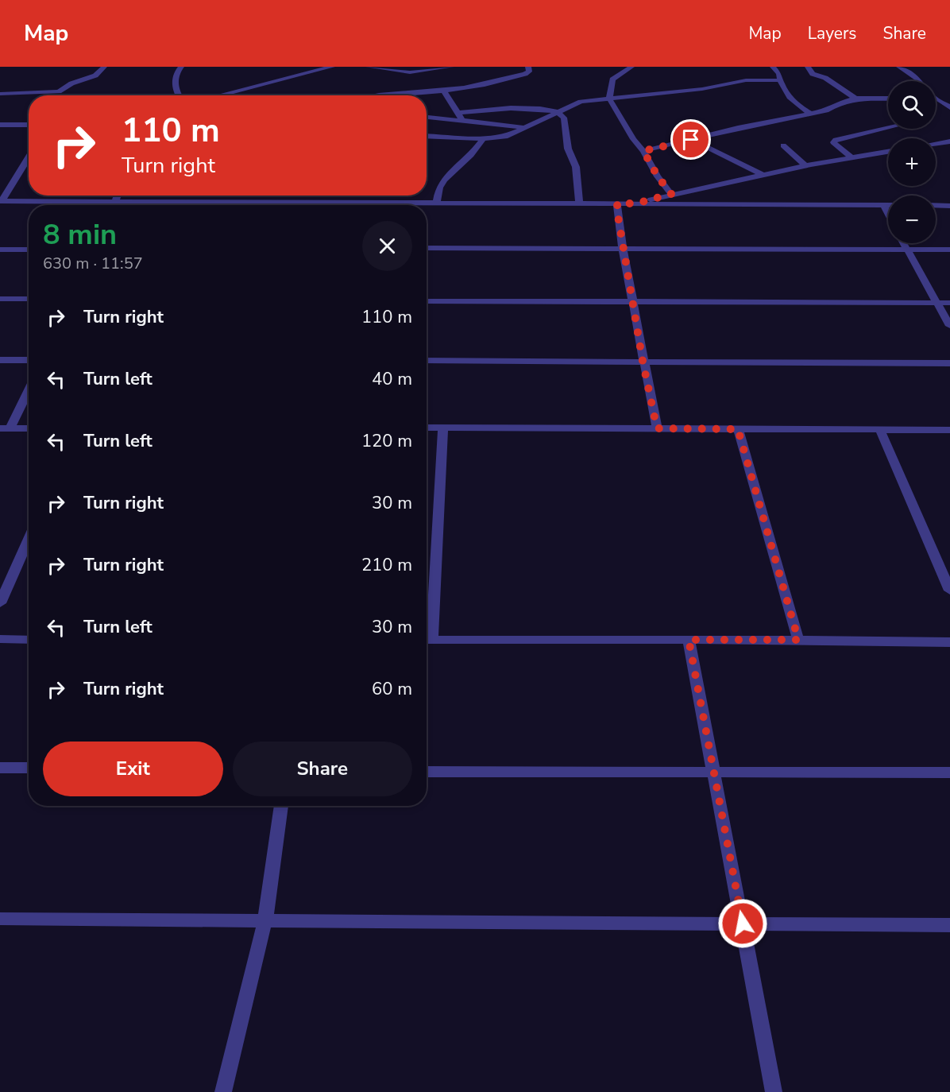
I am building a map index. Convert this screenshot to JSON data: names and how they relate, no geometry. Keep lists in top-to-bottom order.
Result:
{
  "page": {
    "header": "Map",
    "nav": ["Map", "Layers", "Share"],
    "map_buttons": ["+", "−"],
    "turn": ["110 m", "Turn right"],
    "heading": ["8 min", "630 m · 11:57"],
    "list": [
      {
        "name": "Turn right",
        "value": "110 m"
      },
      {
        "name": "Turn left",
        "value": "40 m"
      },
      {
        "name": "Turn left",
        "value": "120 m"
      },
      {
        "name": "Turn right",
        "value": "30 m"
      },
      {
        "name": "Turn right",
        "value": "210 m"
      },
      {
        "name": "Turn left",
        "value": "30 m"
      },
      {
        "name": "Turn right",
        "value": "60 m"
      }
    ],
    "buttons": ["Exit", "Share"]
  }
}
